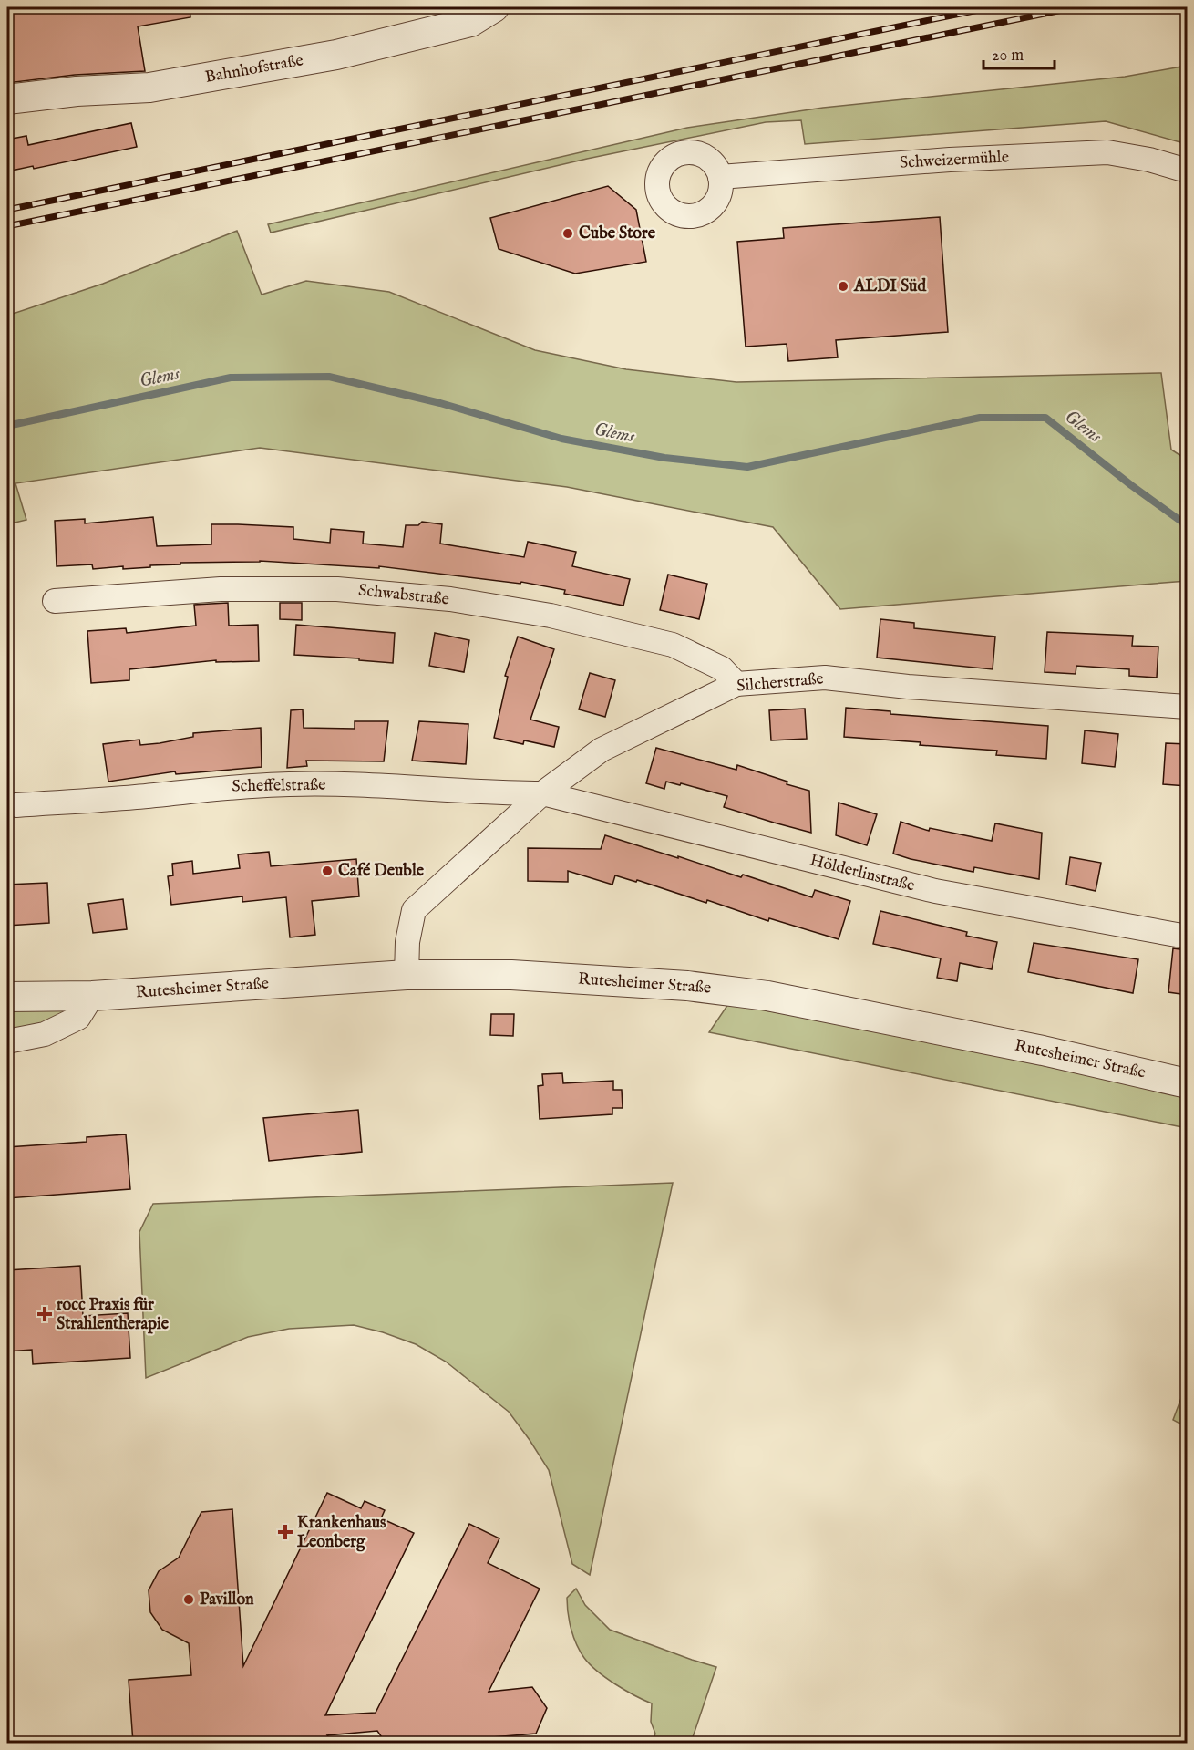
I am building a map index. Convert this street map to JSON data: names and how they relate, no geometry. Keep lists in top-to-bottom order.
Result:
{
  "streets": {
    "street": [
      "Bahnhofstraße",
      "Schweizermühle",
      "Schwabstraße",
      "Silcherstraße",
      "Scheffelstraße",
      "Hölderlinstraße",
      "Rutesheimer Straße"
    ]
  },
  "crossings": [
    ["Schwabstraße", "Silcherstraße"],
    ["Silcherstraße", "Scheffelstraße"],
    ["Silcherstraße", "Hölderlinstraße"],
    ["Silcherstraße", "Rutesheimer Straße"],
    ["Scheffelstraße", "Hölderlinstraße"]
  ],
  "water": ["Glems"],
  "places": {
    "other": [
      "Cube Store",
      "ALDI Süd",
      "Café Deuble",
      "Pavillon"
    ],
    "health": ["rocc Praxis für Strahlentherapie", "Krankenhaus Leonberg"]
  },
  "scale_bar": "20 m"
}
